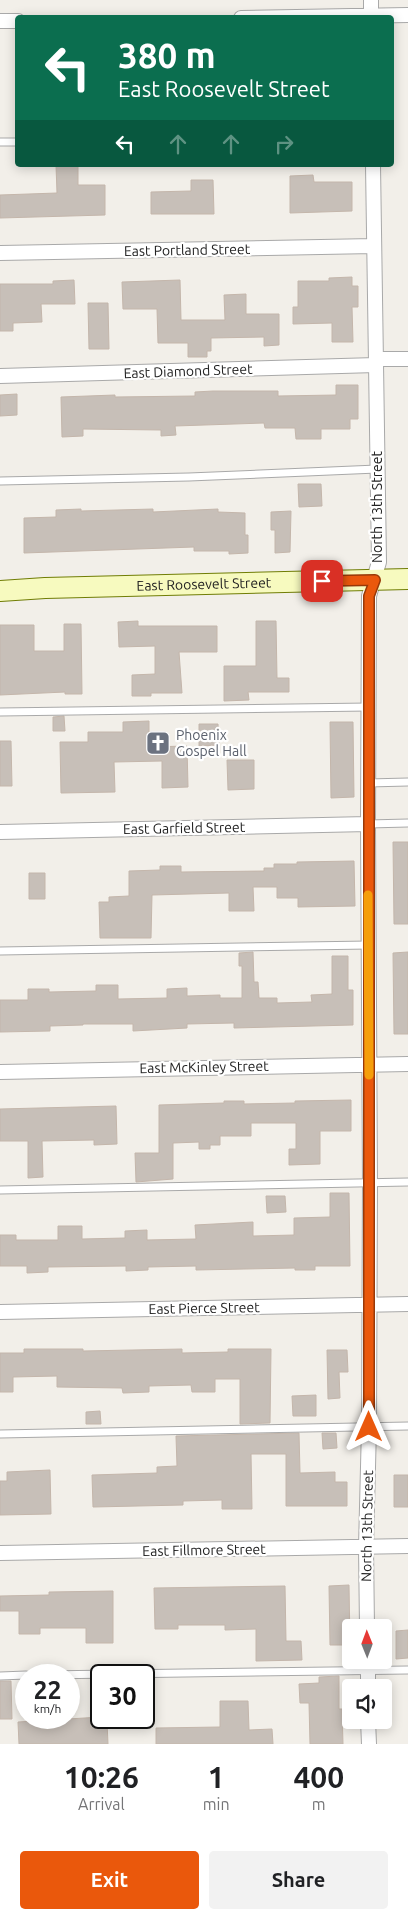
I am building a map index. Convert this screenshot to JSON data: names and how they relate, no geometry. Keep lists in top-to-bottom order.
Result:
{
  "streets": {
    "street": [
      "East Portland Street",
      "East Diamond Street",
      "North 13th Street",
      "East Roosevelt Street",
      "East Garfield Street",
      "East McKinley Street",
      "East Pierce Street",
      "East Fillmore Street"
    ]
  },
  "crossings": [
    ["East Portland Street", "North 13th Street"],
    ["East Diamond Street", "North 13th Street"],
    ["North 13th Street", "East Roosevelt Street"],
    ["North 13th Street", "East Garfield Street"],
    ["North 13th Street", "East McKinley Street"],
    ["North 13th Street", "East Pierce Street"],
    ["North 13th Street", "East Fillmore Street"]
  ],
  "places": {
    "church": ["Phoenix Gospel Hall"]
  },
  "north": "top",
  "page": {
    "turn": ["380 m", "East Roosevelt Street"],
    "speed": "22 km/h",
    "limit": "30",
    "eta": [
      "10:26",
      "Arrival",
      "1",
      "min",
      "400",
      "m"
    ],
    "buttons": ["Exit", "Share"]
  }
}
